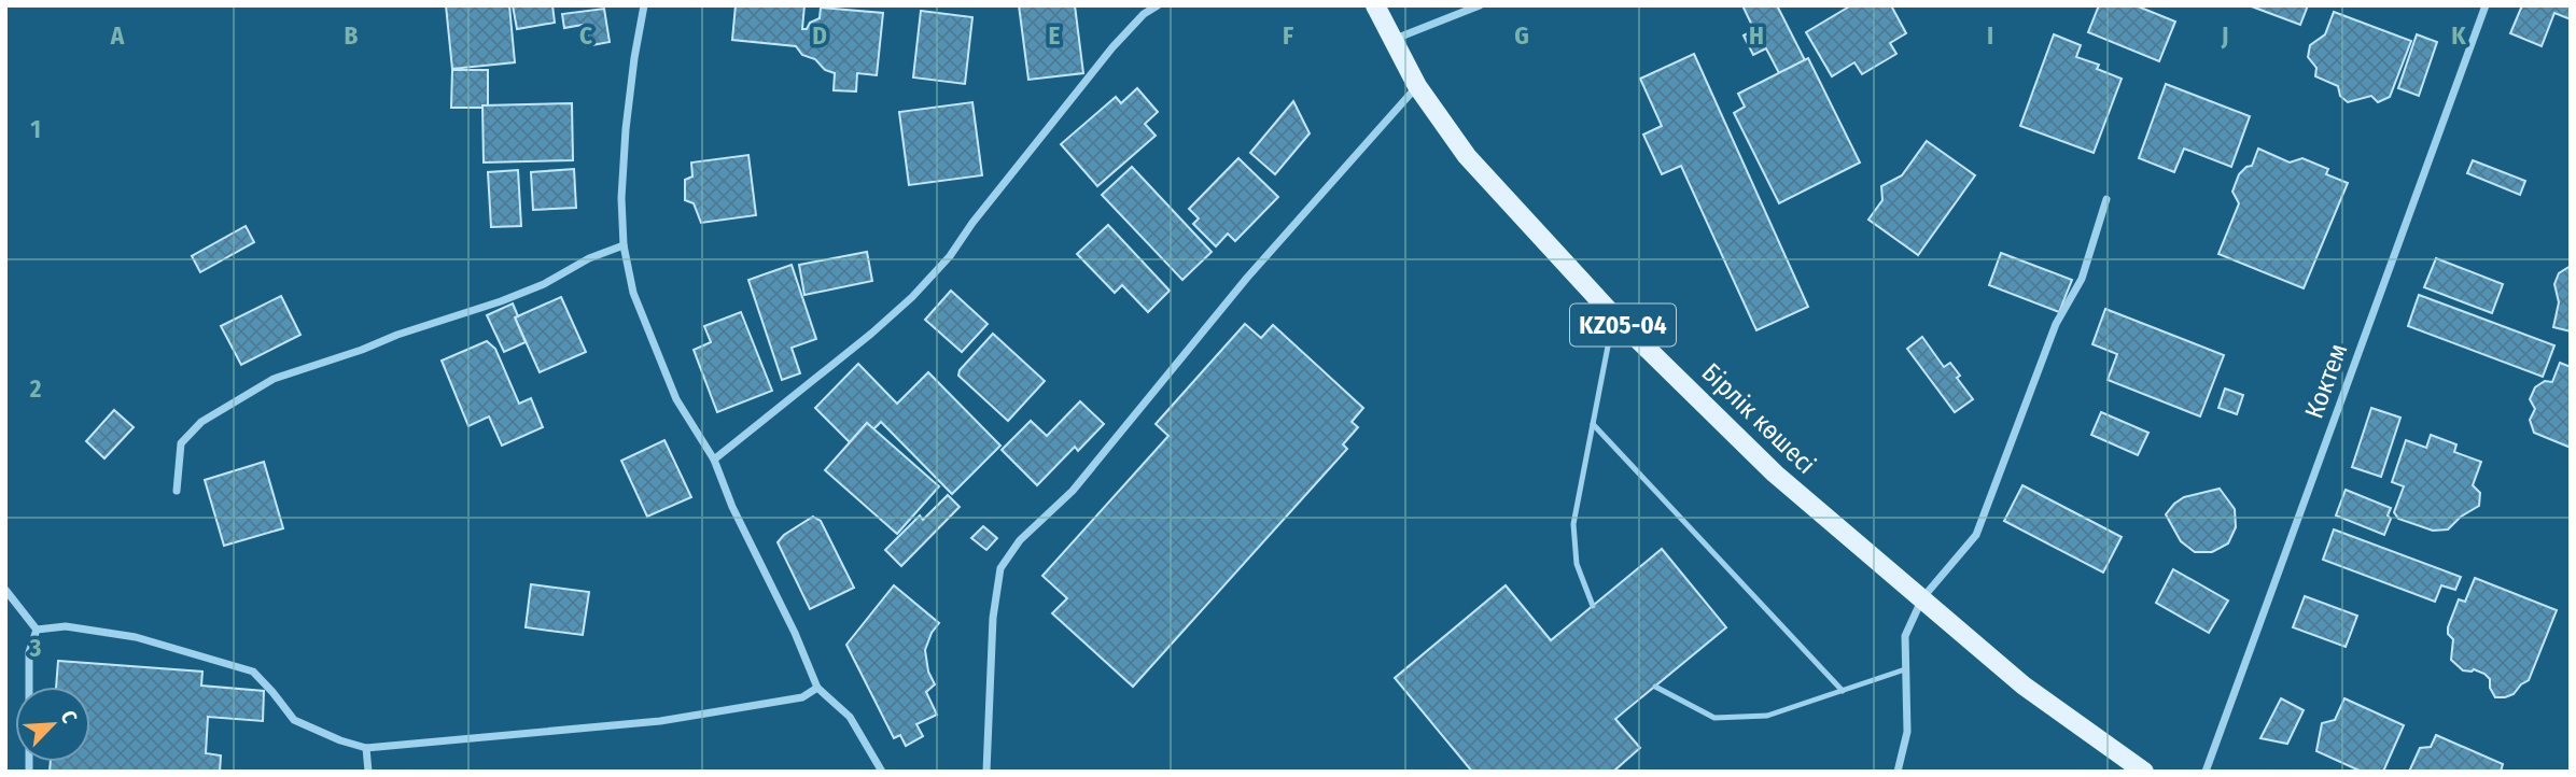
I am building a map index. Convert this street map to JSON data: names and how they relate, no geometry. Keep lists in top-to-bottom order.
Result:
{
  "streets": {
    "main road": ["KZ05-04", "Бірлік көшесі"],
    "street": ["Коктем"]
  },
  "north": "top right",
  "grid": {
    "columns": [
      "A",
      "B",
      "C",
      "D",
      "E",
      "F",
      "G",
      "H",
      "I",
      "J",
      "K"
    ],
    "rows": ["1", "2", "3"]
  }
}
